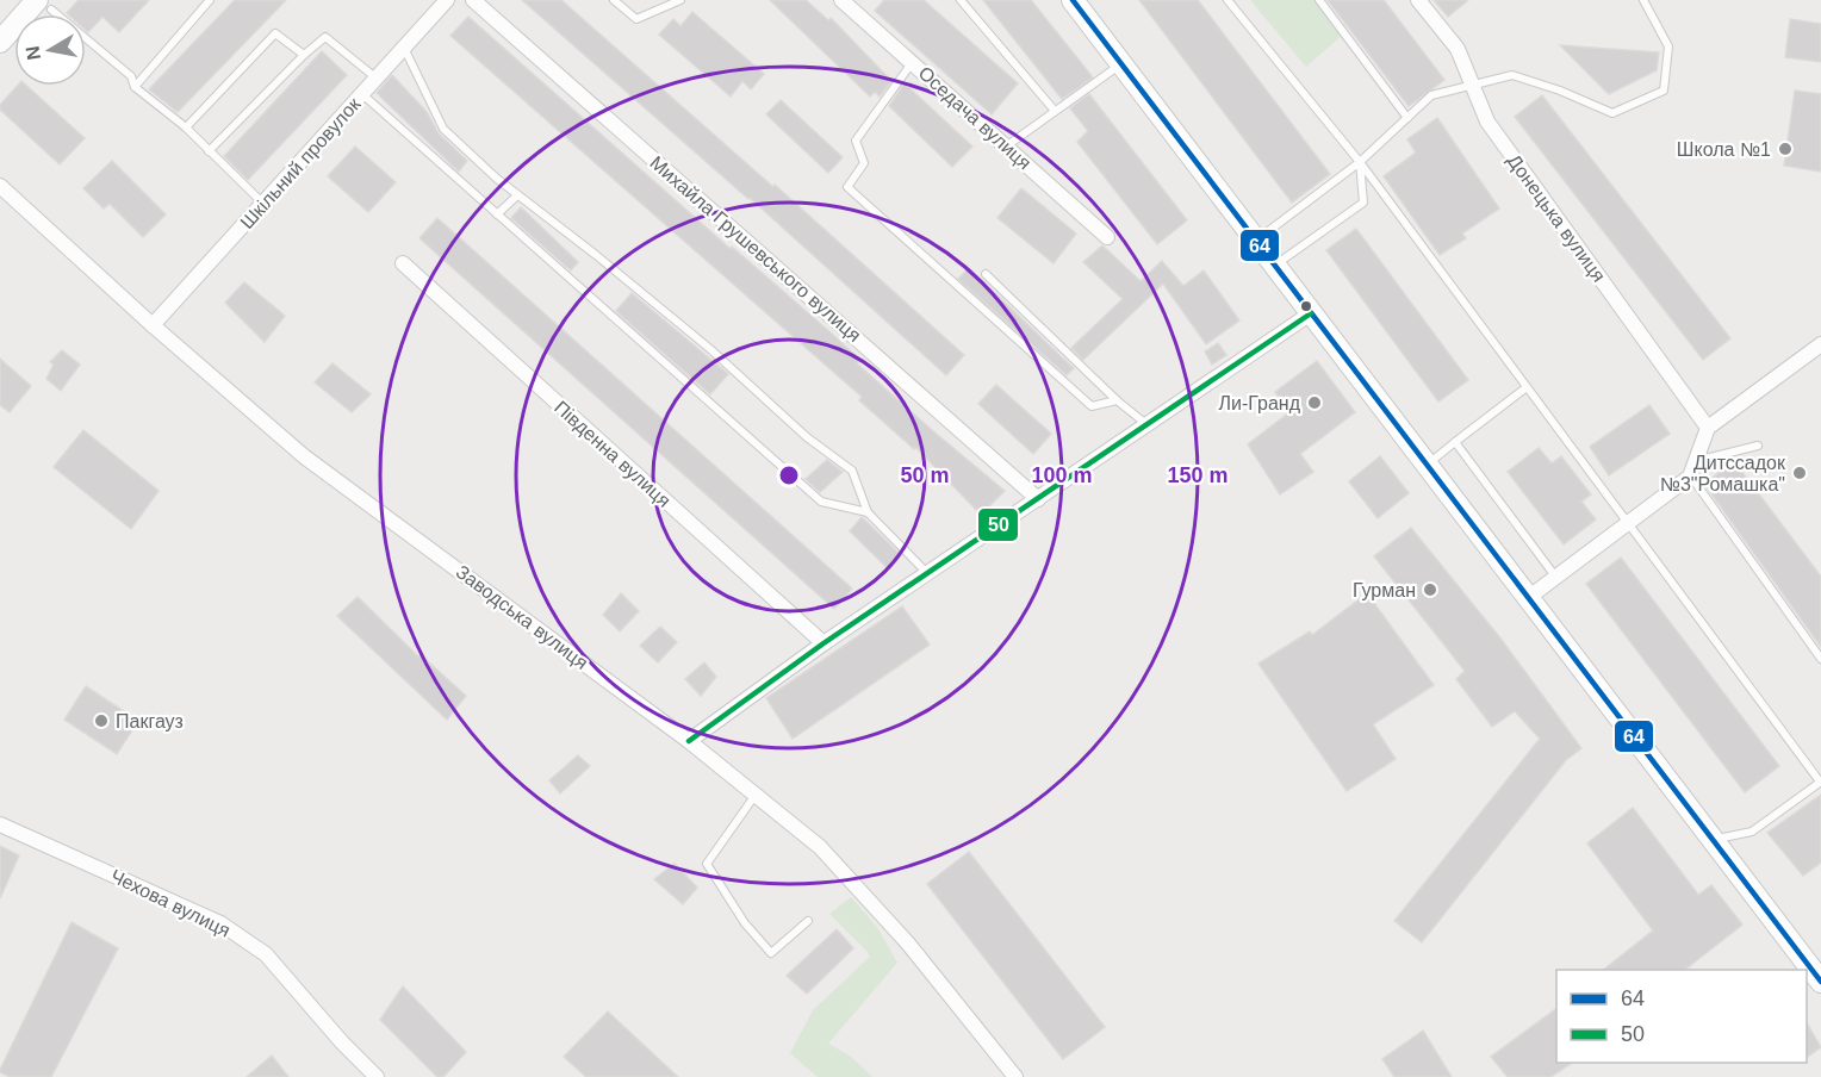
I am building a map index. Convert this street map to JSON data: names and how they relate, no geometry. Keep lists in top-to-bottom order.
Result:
{
  "streets": {
    "street": [
      "Оседача вулиця",
      "Шкільний провулок",
      "Донецька вулиця",
      "Михайла Грушевського вулиця",
      "Південна вулиця",
      "Заводська вулиця",
      "Чехова вулиця"
    ]
  },
  "crossings": [
    ["Шкільний провулок", "Заводська вулиця"]
  ],
  "places": [
    "Школа №1",
    "Ли-Гранд",
    "Дитссадок №3\"Ромашка\"",
    "Гурман",
    "Пакгауз"
  ],
  "lines": ["transit line 64", "transit line 50"],
  "legend": ["64", "50"],
  "north": "left",
  "rings": ["50 m", "100 m", "150 m"]
}
